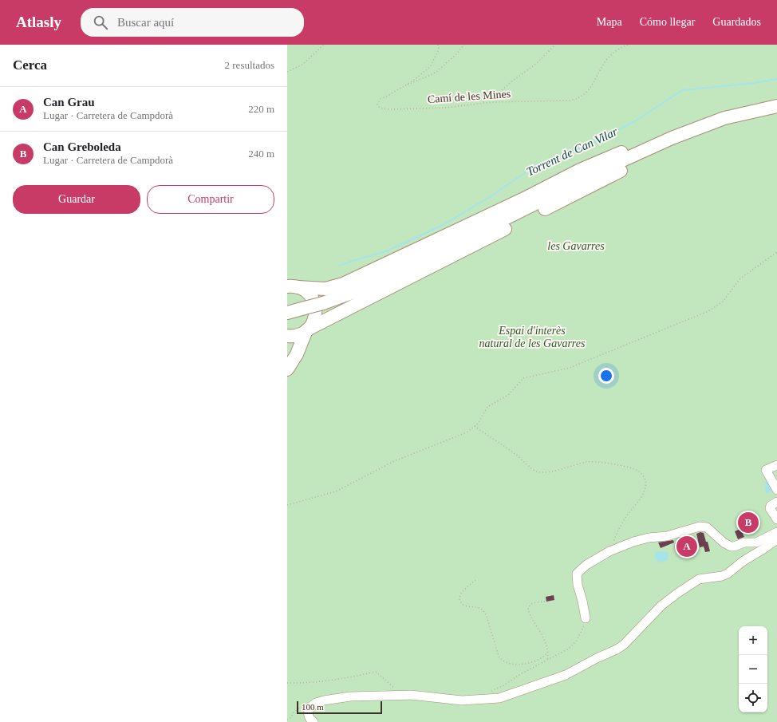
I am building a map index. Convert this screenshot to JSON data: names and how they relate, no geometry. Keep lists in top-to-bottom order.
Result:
{
  "streets": {
    "path": ["Camí de les Mines"]
  },
  "water": ["Torrent de Can Vilar"],
  "parks": ["les Gavarres", "Espai d'interès natural de les Gavarres"],
  "scale_bar": "100 m",
  "page": {
    "header": "Atlasly",
    "search": "Buscar aquí",
    "nav": ["Mapa", "Cómo llegar", "Guardados"],
    "heading": ["Cerca", "2 resultados"],
    "list": [
      {
        "mark": "A",
        "name": "Can Grau",
        "note": "Lugar · Carretera de Campdorà",
        "value": "220 m"
      },
      {
        "mark": "B",
        "name": "Can Greboleda",
        "note": "Lugar · Carretera de Campdorà",
        "value": "240 m"
      }
    ],
    "buttons": ["Guardar", "Compartir"],
    "pins": ["B", "A"],
    "map_buttons": ["+", "−"],
    "scale": "100 m"
  }
}
